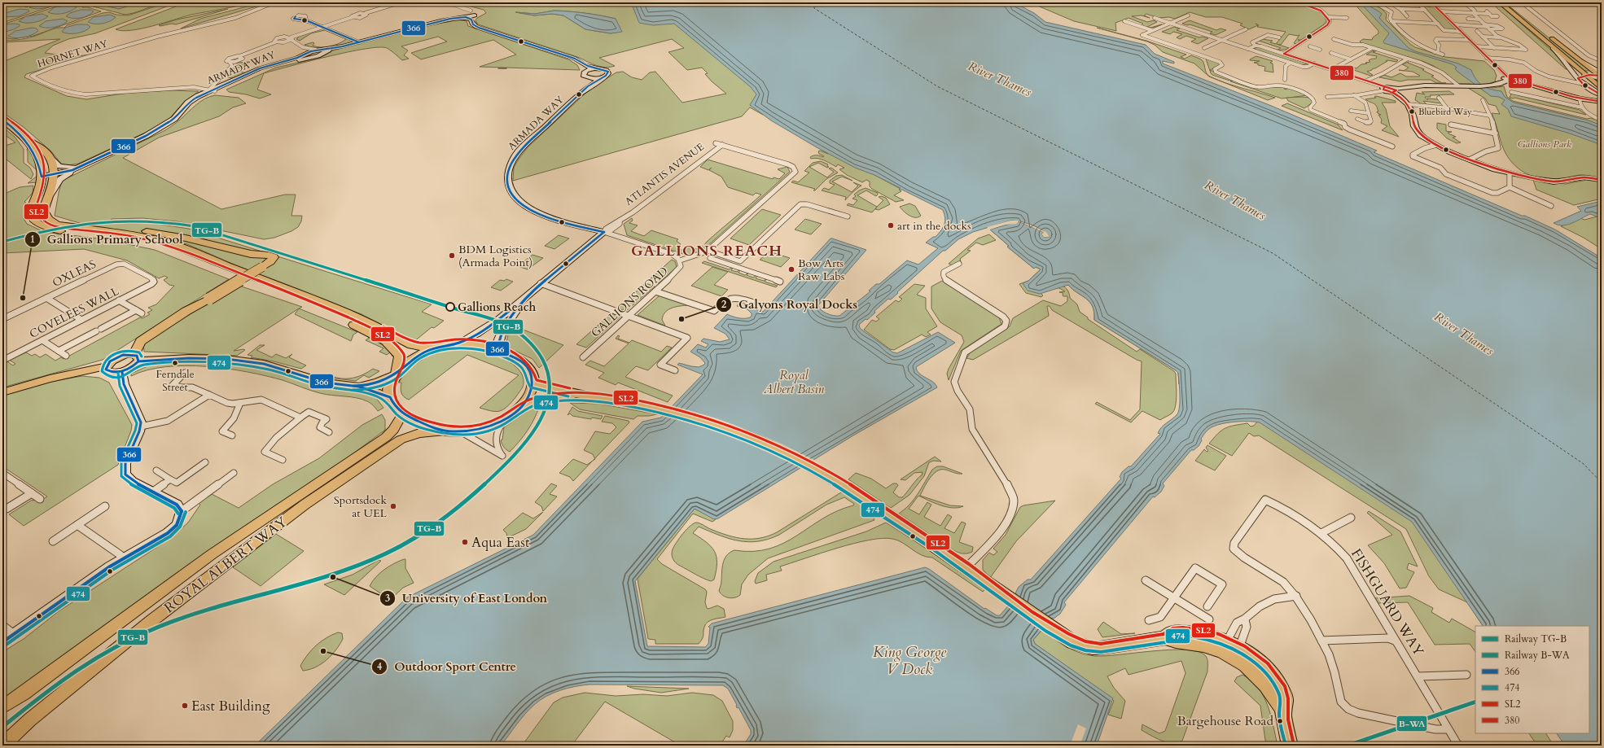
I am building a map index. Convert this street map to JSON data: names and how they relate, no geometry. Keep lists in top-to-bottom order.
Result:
{
  "streets": {
    "main road": ["ROYAL ALBERT WAY"],
    "street": [
      "HORNET WAY",
      "ARMADA WAY",
      "ATLANTIS AVENUE",
      "OXLEAS",
      "GALLIONS ROAD",
      "COVELEES WALL",
      "FISHGUARD WAY"
    ]
  },
  "crossings": [
    ["HORNET WAY", "ARMADA WAY"],
    ["ARMADA WAY", "ATLANTIS AVENUE"],
    ["ARMADA WAY", "GALLIONS ROAD"],
    ["ATLANTIS AVENUE", "GALLIONS ROAD"],
    ["ATLANTIS AVENUE", "ROYAL ALBERT WAY"],
    ["OXLEAS", "COVELEES WALL"]
  ],
  "districts": ["GALLIONS REACH"],
  "water": ["River Thames", "Royal Albert Basin", "King George V Dock"],
  "parks": ["Gallions Park"],
  "places": [
    "Bluebird Way",
    "art in the docks",
    "BDM Logistics (Armada Point)",
    "Bow Arts Raw Labs",
    "Gallions Primary School",
    "Gallions Reach",
    "Galyons Royal Docks",
    "Ferndale Street",
    "Sportsdock at UEL",
    "Aqua East",
    "University of East London",
    "Outdoor Sport Centre",
    "East Building",
    "Bargehouse Road"
  ],
  "lines": [
    "transit line 380",
    "transit line 366",
    "transit line SL2",
    "rail line TG-B",
    "transit line 474",
    "rail line B-WA"
  ],
  "legend": [
    "Railway TG-B",
    "Railway B-WA",
    "366",
    "474",
    "SL2",
    "380"
  ]
}
